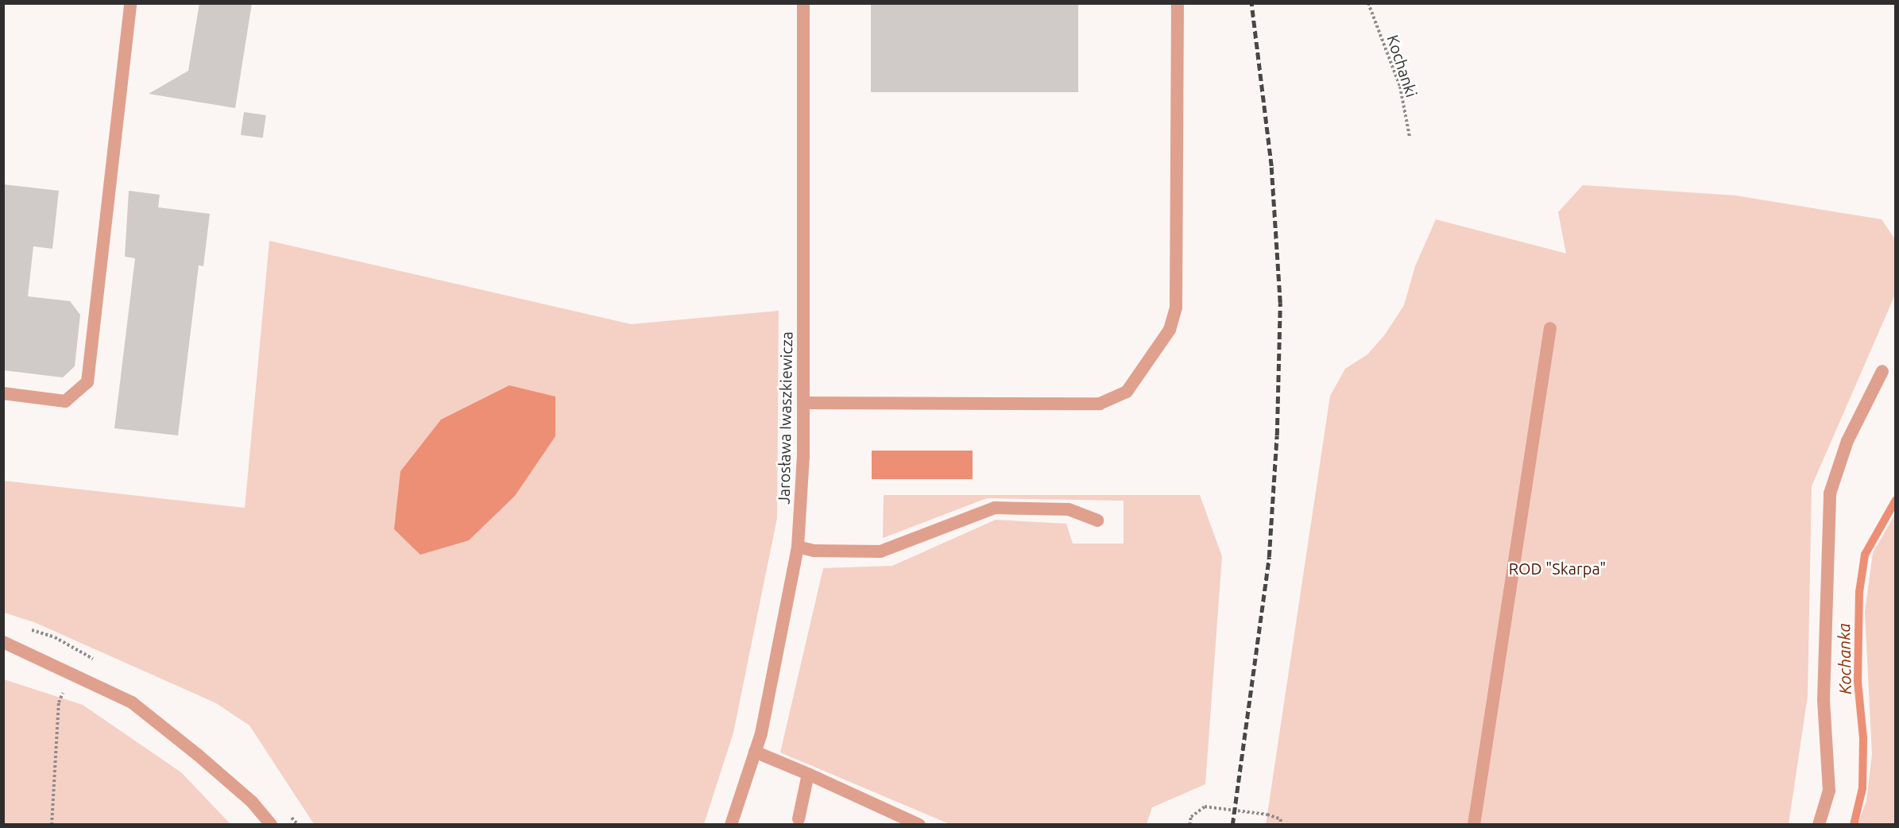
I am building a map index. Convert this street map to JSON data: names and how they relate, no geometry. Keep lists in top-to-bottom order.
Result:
{
  "streets": {
    "street": ["Jarosława Iwaszkiewicza"],
    "path": ["Kochanki"]
  },
  "water": ["Kochanka"],
  "parks": ["ROD \"Skarpa\""]
}
